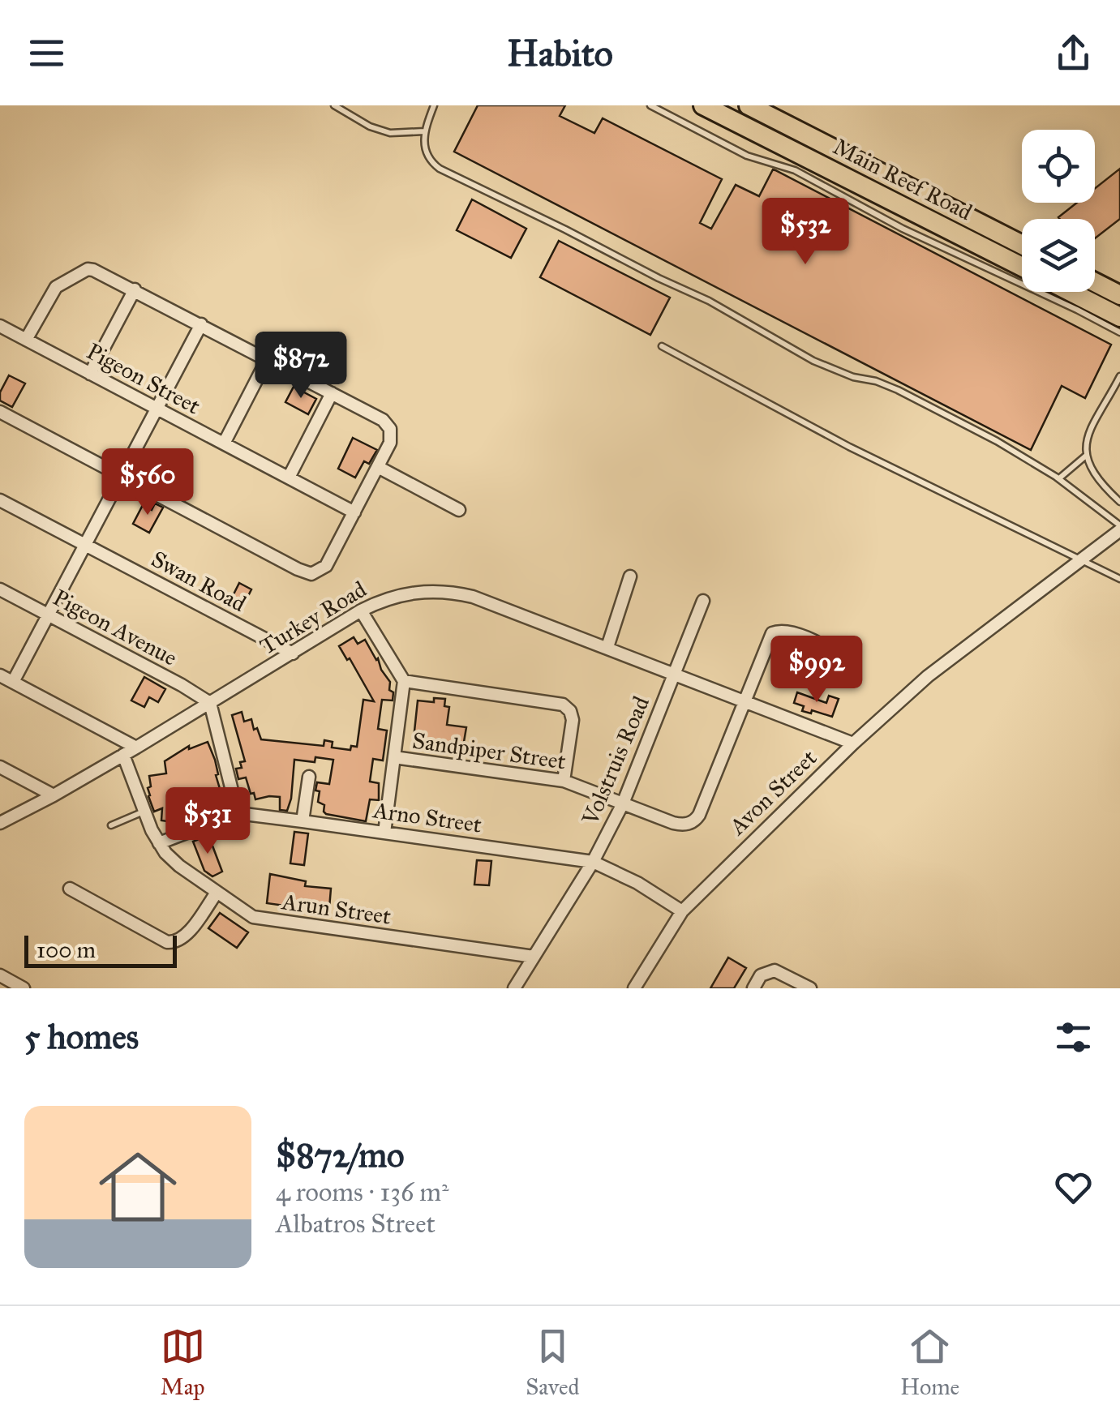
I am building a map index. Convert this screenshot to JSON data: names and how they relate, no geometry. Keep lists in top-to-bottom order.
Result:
{
  "streets": {
    "main road": ["Main Reef Road"],
    "street": [
      "Pigeon Street",
      "Swan Road",
      "Turkey Road",
      "Pigeon Avenue",
      "Sandpiper Street",
      "Volstruis Road",
      "Avon Street",
      "Arno Street",
      "Arun Street"
    ]
  },
  "crossings": [
    ["Swan Road", "Turkey Road"],
    ["Turkey Road", "Pigeon Avenue"],
    ["Turkey Road", "Sandpiper Street"],
    ["Turkey Road", "Volstruis Road"],
    ["Turkey Road", "Avon Street"],
    ["Sandpiper Street", "Volstruis Road"],
    ["Volstruis Road", "Arno Street"],
    ["Volstruis Road", "Arun Street"],
    ["Avon Street", "Arno Street"],
    ["Arno Street", "Arun Street"]
  ],
  "scale_bar": "100 m",
  "page": {
    "header": "Habito",
    "price": [
      "$532",
      "$872",
      "$560",
      "$992",
      "$531"
    ],
    "scale": "100 m",
    "heading": "5 homes",
    "list": [
      {
        "name": "$872/mo",
        "note": "4 rooms · 136 m² · Albatros Street"
      }
    ],
    "tabs": ["Map", "Saved", "Home"]
  }
}
